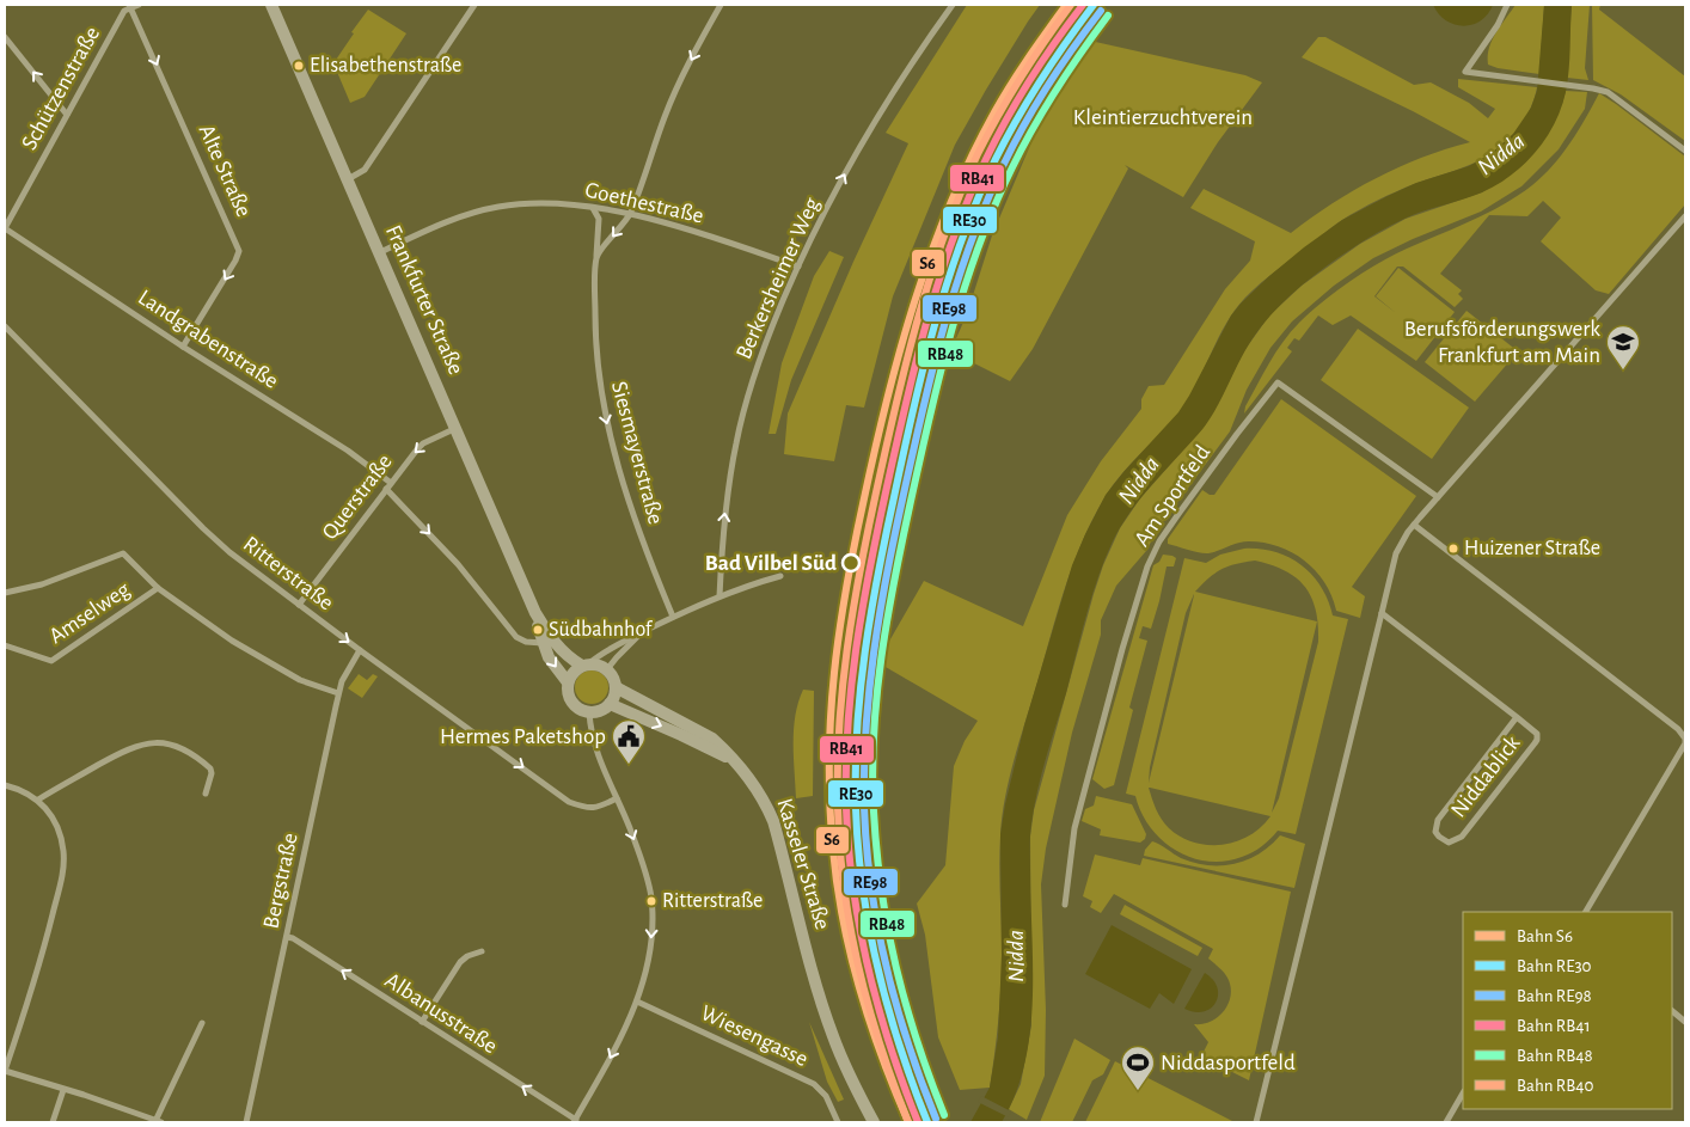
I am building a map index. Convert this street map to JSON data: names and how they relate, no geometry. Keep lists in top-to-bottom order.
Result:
{
  "streets": {
    "main road": ["Frankfurter Straße", "Kasseler Straße"],
    "street": [
      "Schützenstraße",
      "Alte Straße",
      "Goethestraße",
      "Berkersheimer Weg",
      "Landgrabenstraße",
      "Siesmayerstraße",
      "Am Sportfeld",
      "Querstraße",
      "Ritterstraße",
      "Amselweg",
      "Niddablick",
      "Bergstraße",
      "Albanusstraße",
      "Wiesengasse"
    ]
  },
  "crossings": [
    ["Schützenstraße", "Alte Straße"],
    ["Schützenstraße", "Landgrabenstraße"],
    ["Alte Straße", "Landgrabenstraße"],
    ["Goethestraße", "Berkersheimer Weg"],
    ["Goethestraße", "Frankfurter Straße"],
    ["Goethestraße", "Siesmayerstraße"],
    ["Frankfurter Straße", "Querstraße"],
    ["Frankfurter Straße", "Kasseler Straße"],
    ["Landgrabenstraße", "Querstraße"],
    ["Querstraße", "Ritterstraße"],
    ["Ritterstraße", "Bergstraße"],
    ["Bergstraße", "Albanusstraße"]
  ],
  "one_way": [
    "Alte Straße",
    "Berkersheimer Weg",
    "Siesmayerstraße",
    "Querstraße",
    "Ritterstraße",
    "Albanusstraße"
  ],
  "water": ["Nidda"],
  "parks": ["Kleintierzuchtverein"],
  "places": {
    "other": [
      "Elisabethenstraße",
      "Huizener Straße",
      "Bad Vilbel Süd",
      "Südbahnhof",
      "Ritterstraße"
    ],
    "school or university": ["Berufsförderungswerk Frankfurt am Main"],
    "public building": ["Hermes Paketshop"],
    "sports": ["Niddasportfeld"]
  },
  "lines": [
    "rail line S6",
    "rail line RE30",
    "rail line RB41",
    "rail line RB40",
    "rail line RE98",
    "rail line RB48"
  ],
  "legend": [
    "Bahn S6",
    "Bahn RE30",
    "Bahn RE98",
    "Bahn RB41",
    "Bahn RB48",
    "Bahn RB40"
  ]
}
